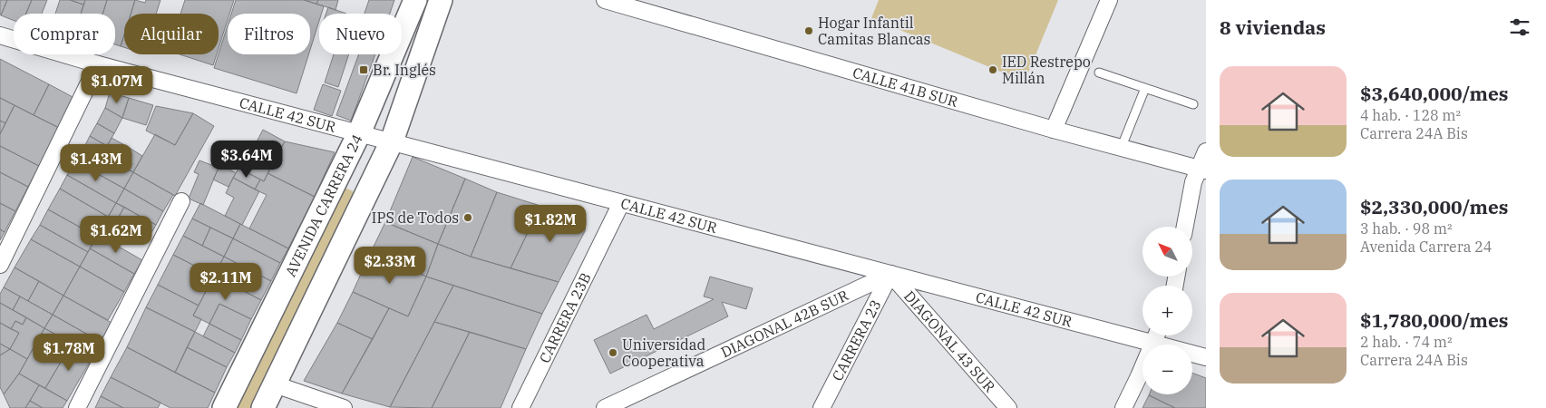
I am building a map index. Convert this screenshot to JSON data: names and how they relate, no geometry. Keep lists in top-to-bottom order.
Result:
{
  "streets": {
    "main road": ["AVENIDA CARRERA 24"],
    "street": [
      "CALLE 41B SUR",
      "CALLE 42 SUR",
      "CARRERA 23B",
      "DIAGONAL 42B SUR",
      "CARRERA 23",
      "DIAGONAL 43 SUR"
    ]
  },
  "crossings": [
    ["CALLE 42 SUR", "AVENIDA CARRERA 24"],
    ["CALLE 42 SUR", "CARRERA 23B"],
    ["CALLE 42 SUR", "DIAGONAL 42B SUR"],
    ["CALLE 42 SUR", "CARRERA 23"],
    ["CALLE 42 SUR", "DIAGONAL 43 SUR"],
    ["DIAGONAL 42B SUR", "CARRERA 23"],
    ["DIAGONAL 42B SUR", "DIAGONAL 43 SUR"],
    ["CARRERA 23", "DIAGONAL 43 SUR"]
  ],
  "places": {
    "other": [
      "Hogar Infantil Camitas Blancas",
      "IED Restrepo Millán",
      "IPS de Todos",
      "Universidad Cooperativa"
    ],
    "transit": ["Br. Inglés"]
  },
  "north": "top left",
  "page": {
    "heading": "8 viviendas",
    "chip": [
      "Comprar",
      "Alquilar",
      "Filtros",
      "Nuevo"
    ],
    "list": [
      {
        "name": "$3,640,000/mes",
        "note": "4 hab. · 128 m² · Carrera 24A Bis"
      },
      {
        "name": "$2,330,000/mes",
        "note": "3 hab. · 98 m² · Avenida Carrera 24"
      },
      {
        "name": "$1,780,000/mes",
        "note": "2 hab. · 74 m² · Carrera 24A Bis"
      }
    ],
    "price": [
      "$1.07M",
      "$3.64M",
      "$1.43M",
      "$1.82M",
      "$1.62M",
      "$2.33M",
      "$2.11M",
      "$1.78M"
    ],
    "map_buttons": ["+", "−"]
  }
}
